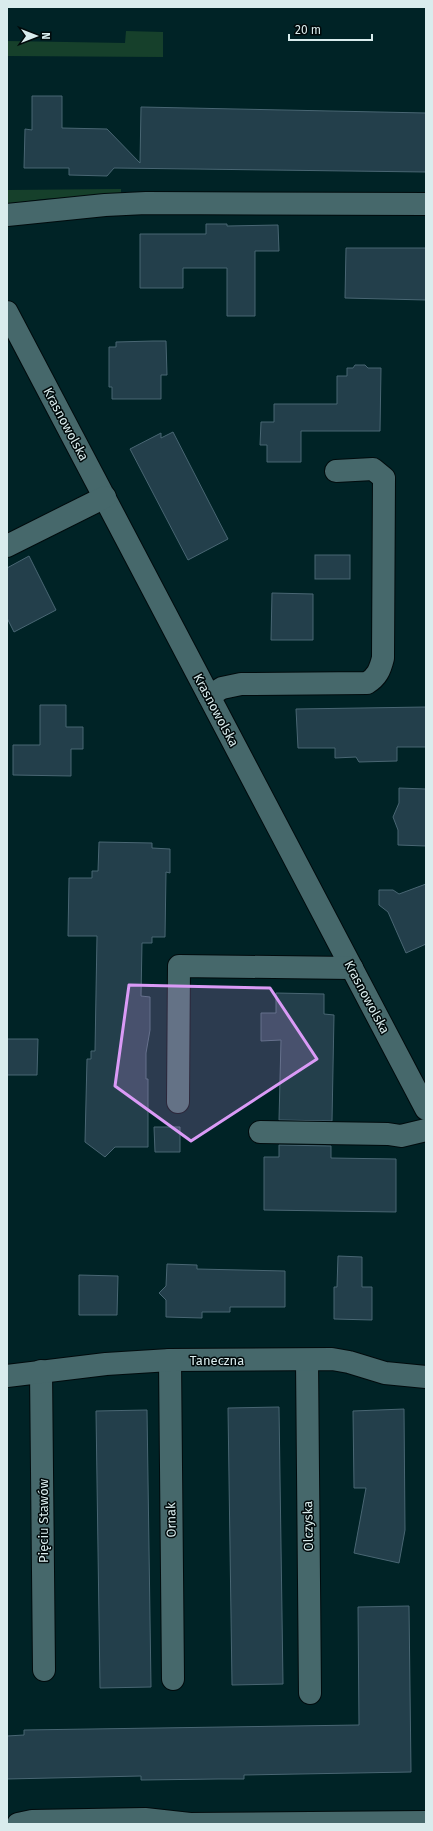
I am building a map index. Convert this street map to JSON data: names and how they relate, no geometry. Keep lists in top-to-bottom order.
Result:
{
  "streets": {
    "street": [
      "Krasnowolska",
      "Taneczna",
      "Ornak",
      "Pięciu Stawów",
      "Olczyska"
    ]
  },
  "crossings": [
    ["Taneczna", "Ornak"],
    ["Taneczna", "Pięciu Stawów"],
    ["Taneczna", "Olczyska"]
  ],
  "scale_bar": "20 m",
  "north": "right"
}
